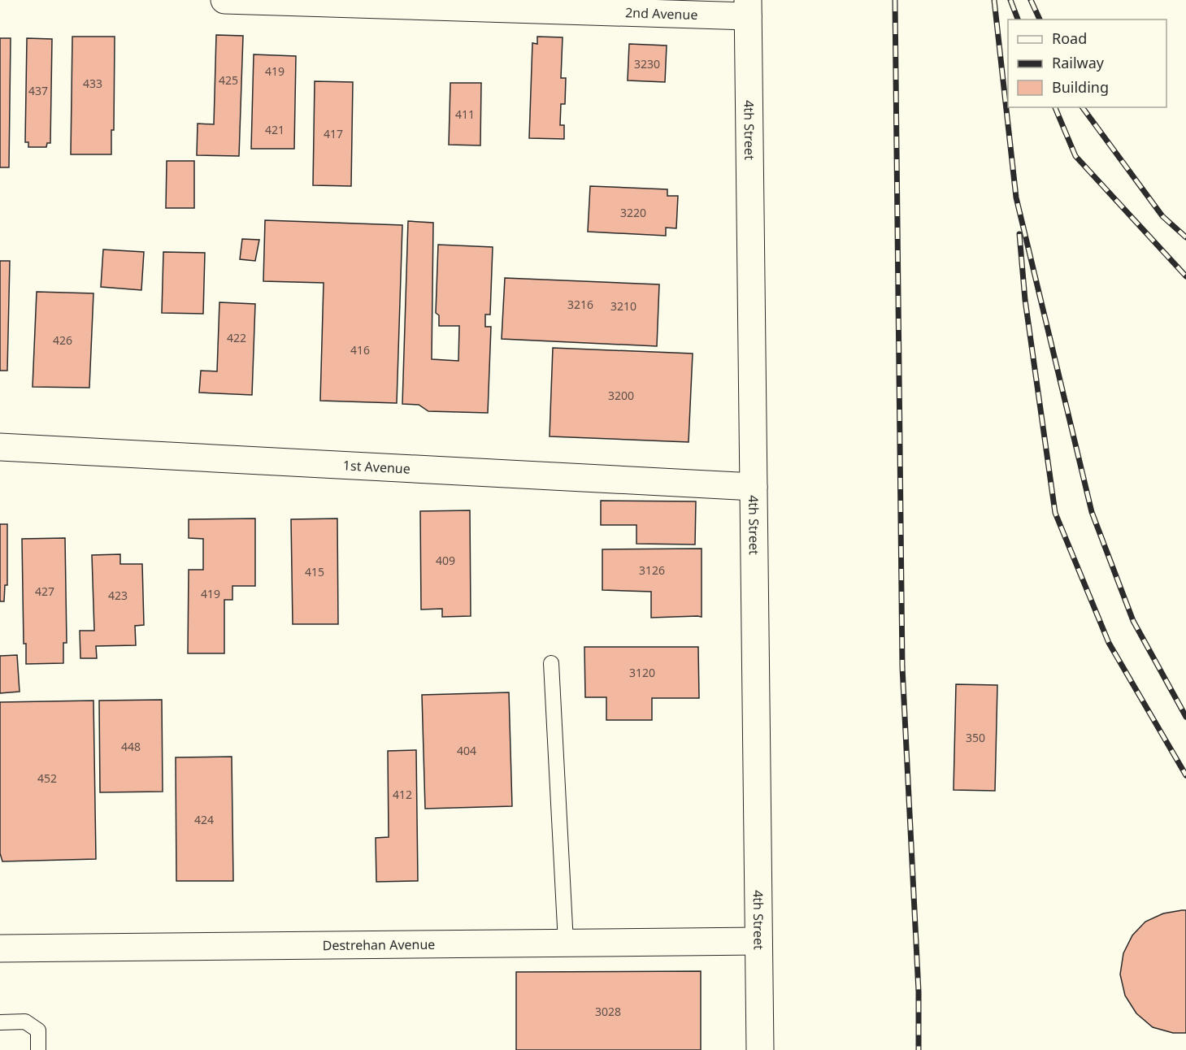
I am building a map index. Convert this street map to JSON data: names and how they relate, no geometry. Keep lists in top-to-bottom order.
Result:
{
  "streets": {
    "main road": [
      "2nd Avenue",
      "4th Street",
      "1st Avenue",
      "Destrehan Avenue"
    ]
  },
  "crossings": [
    ["2nd Avenue", "4th Street"],
    ["4th Street", "1st Avenue"],
    ["4th Street", "Destrehan Avenue"]
  ],
  "house_numbers": [
    "3230",
    "419",
    "425",
    "433",
    "437",
    "411",
    "421",
    "417",
    "3220",
    "3216",
    "3210",
    "422",
    "426",
    "416",
    "3200",
    "409",
    "3126",
    "415",
    "427",
    "419",
    "423",
    "3120",
    "350",
    "448",
    "404",
    "452",
    "412",
    "424",
    "3028"
  ],
  "legend": ["Road", "Railway", "Building"]
}
